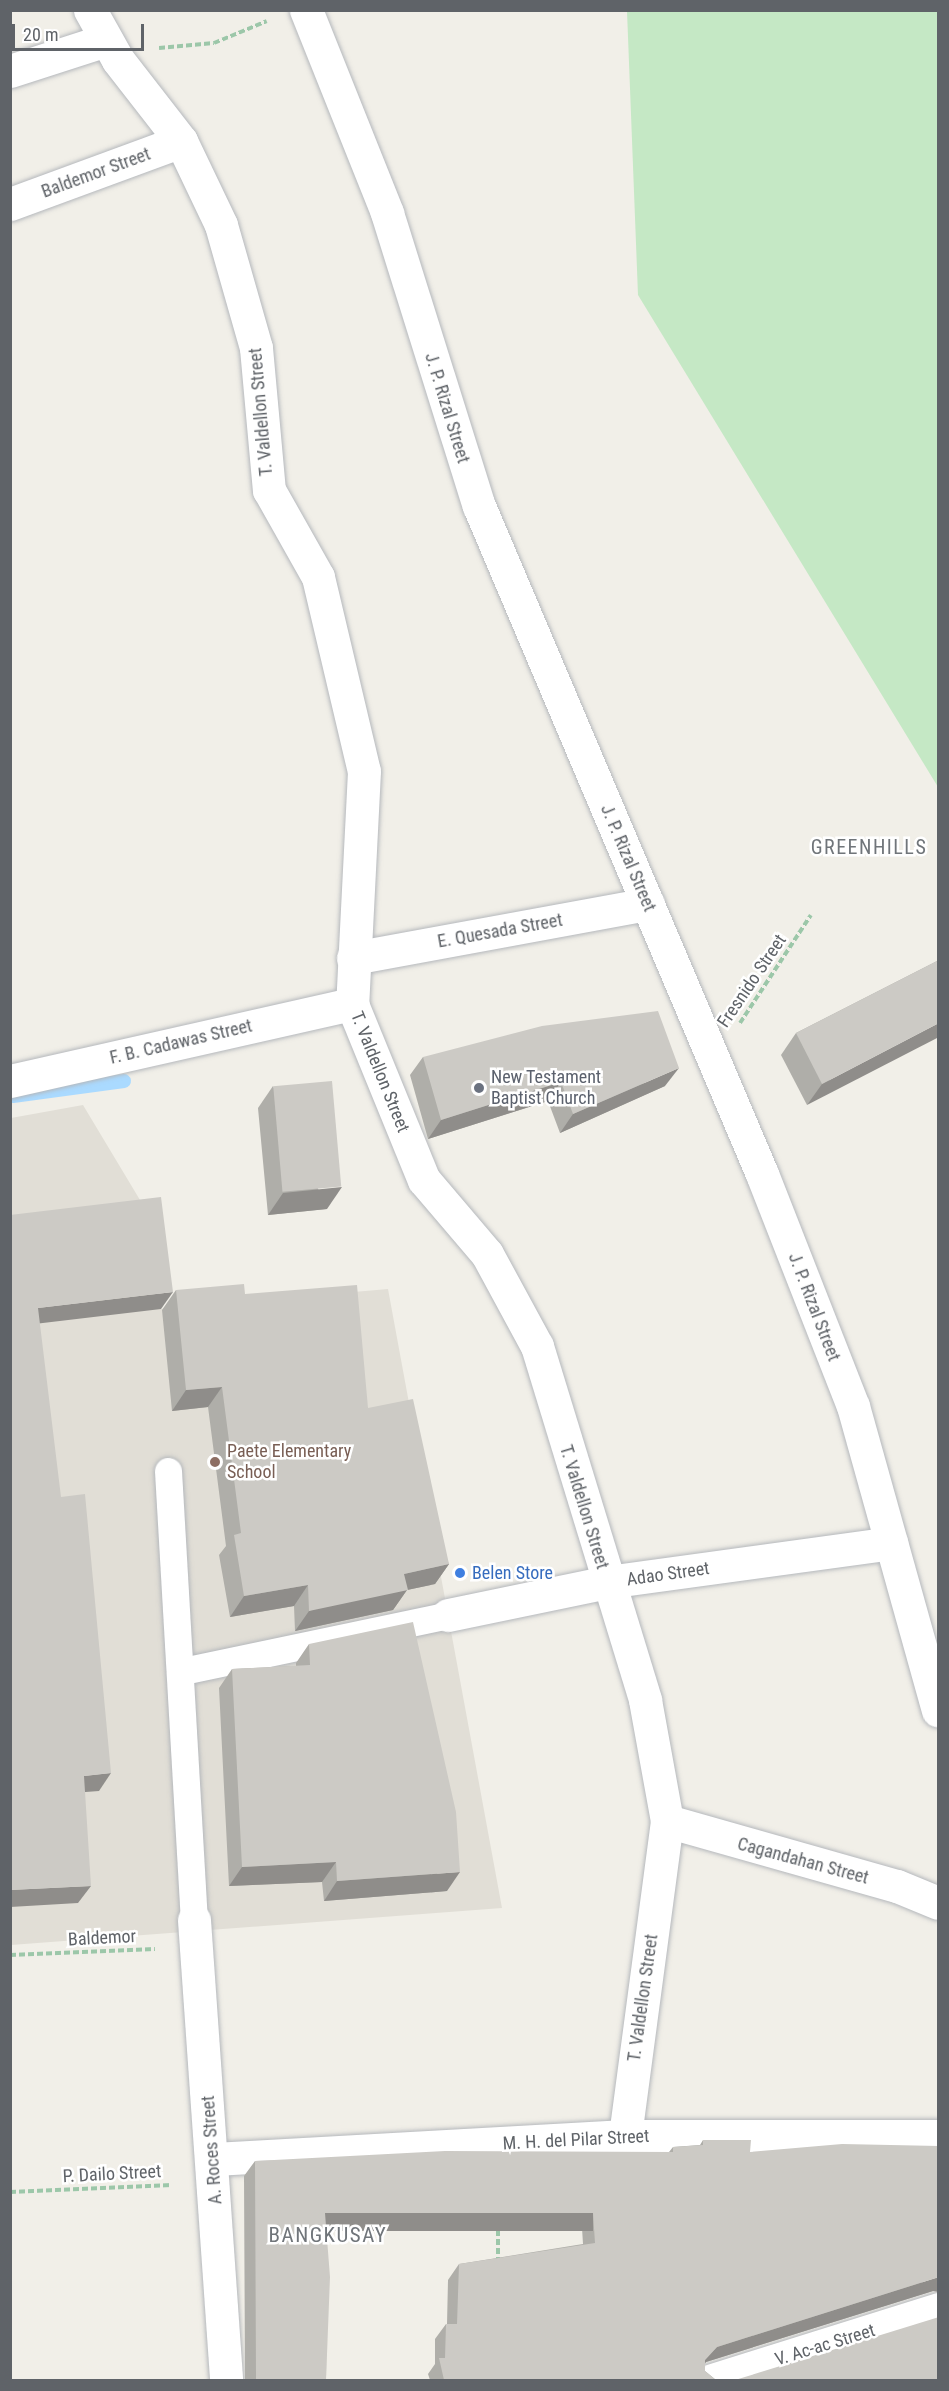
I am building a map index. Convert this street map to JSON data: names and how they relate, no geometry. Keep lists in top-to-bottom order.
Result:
{
  "streets": {
    "street": [
      "Baldemor Street",
      "J. P. Rizal Street",
      "T. Valdellon Street",
      "E. Quesada Street",
      "F. B. Cadawas Street",
      "Adao Street",
      "Cagandahan Street",
      "M. H. del Pilar Street",
      "A. Roces Street",
      "V. Ac-ac Street"
    ],
    "path": ["Fresnido Street", "Baldemor", "P. Dailo Street"]
  },
  "crossings": [
    ["Baldemor Street", "T. Valdellon Street"],
    ["J. P. Rizal Street", "E. Quesada Street"],
    ["J. P. Rizal Street", "Fresnido Street"],
    ["J. P. Rizal Street", "Adao Street"],
    ["T. Valdellon Street", "E. Quesada Street"],
    ["T. Valdellon Street", "F. B. Cadawas Street"],
    ["T. Valdellon Street", "Adao Street"],
    ["T. Valdellon Street", "Cagandahan Street"],
    ["T. Valdellon Street", "M. H. del Pilar Street"],
    ["Baldemor", "A. Roces Street"],
    ["M. H. del Pilar Street", "A. Roces Street"],
    ["M. H. del Pilar Street", "P. Dailo Street"],
    ["A. Roces Street", "P. Dailo Street"]
  ],
  "districts": ["GREENHILLS", "BANGKUSAY"],
  "places": ["New Testament Baptist Church", "Paete Elementary School", "Belen Store"],
  "scale_bar": "20 m"
}
